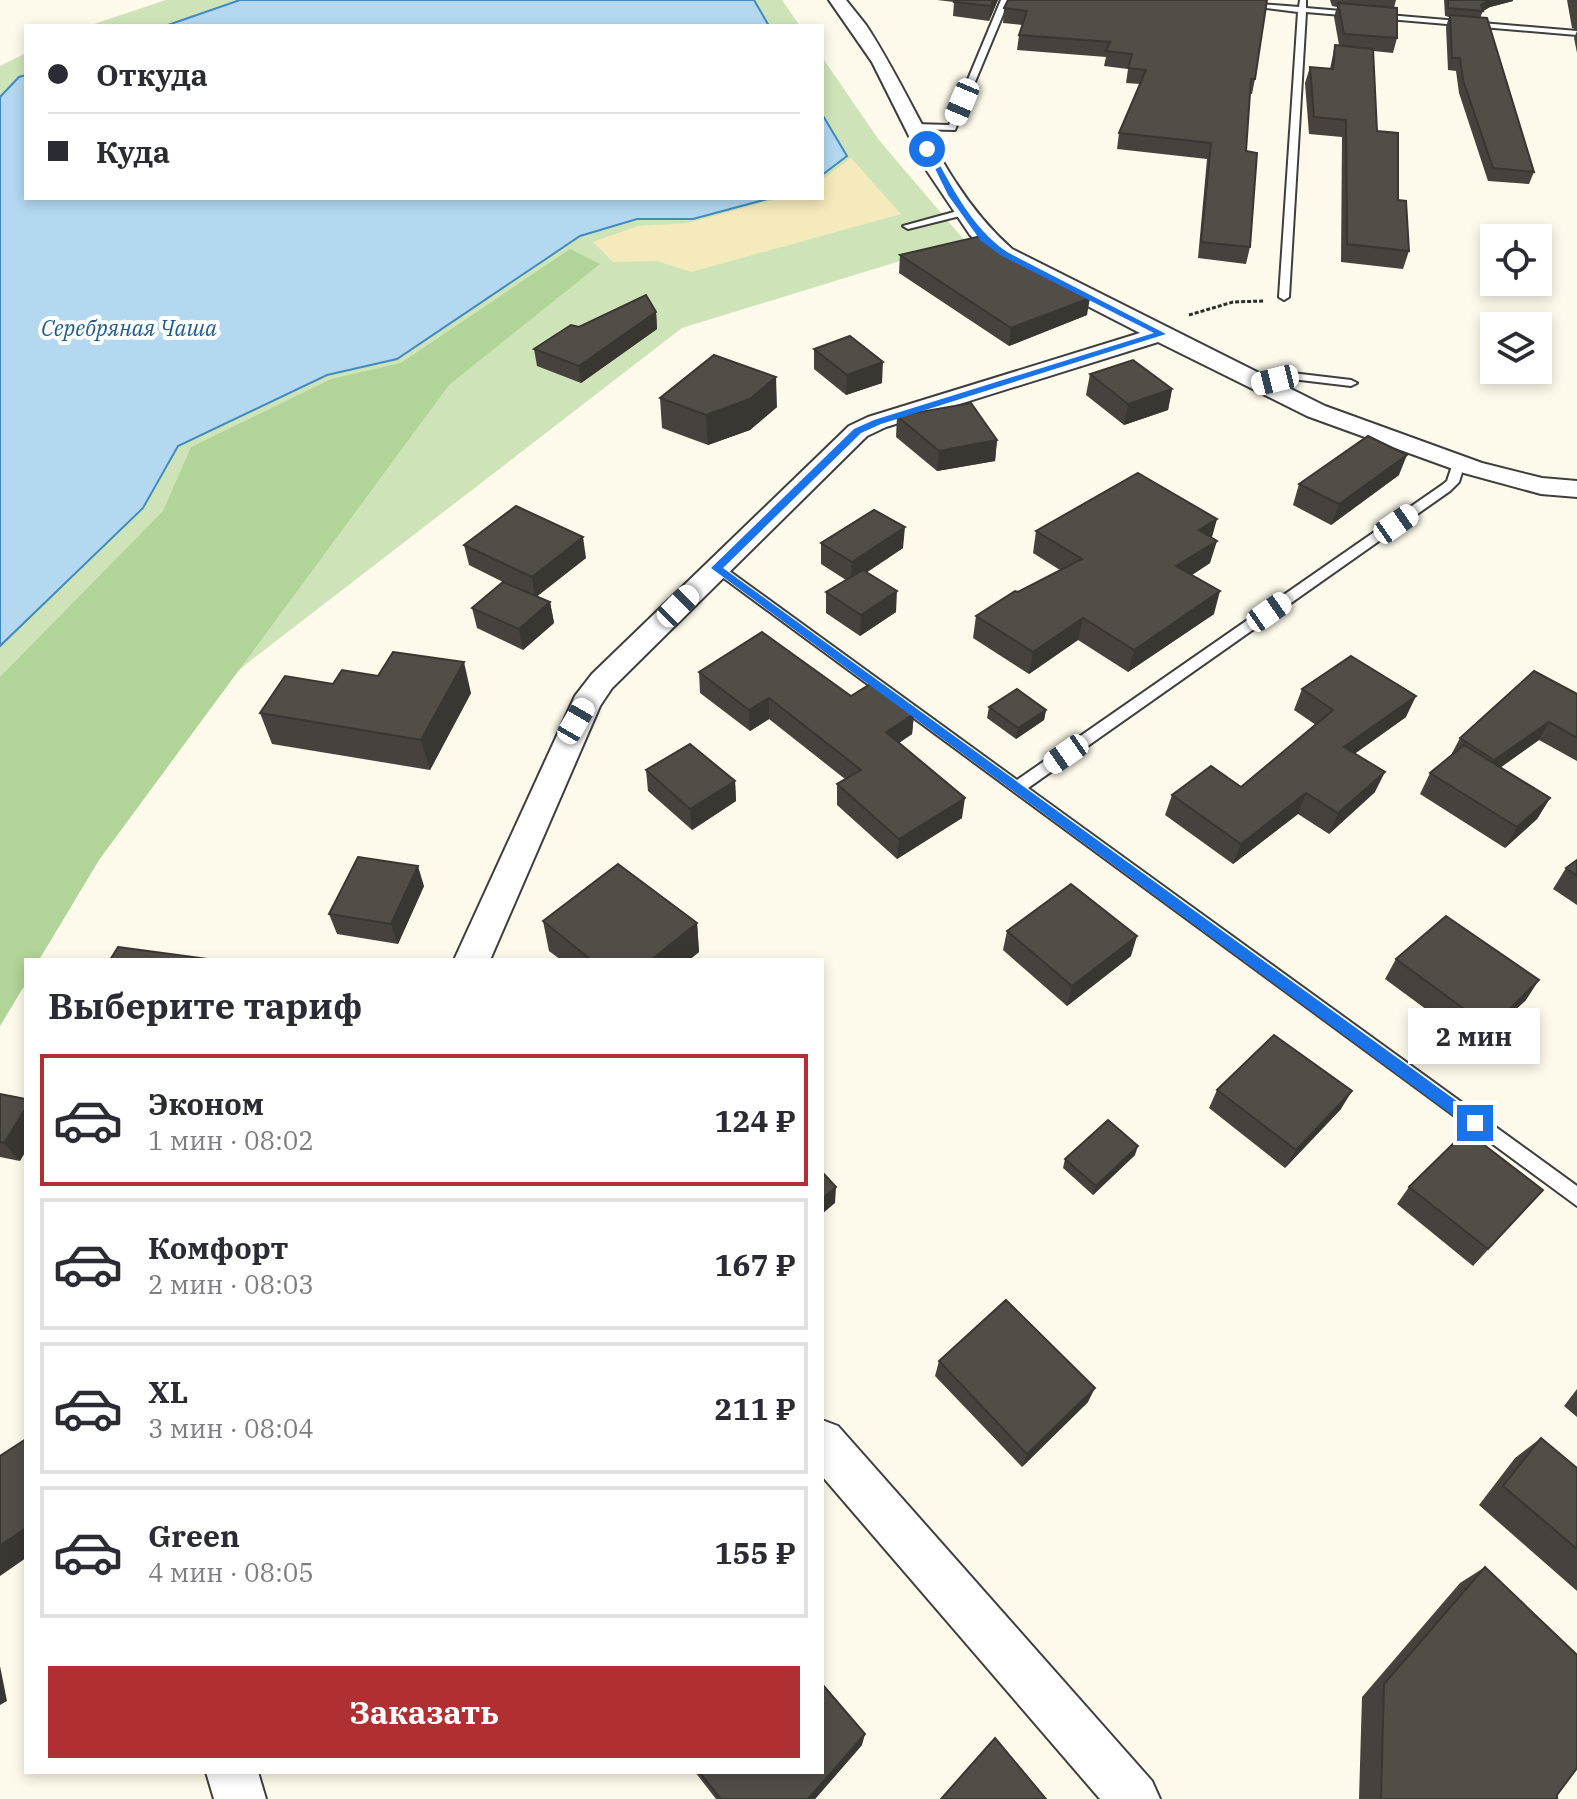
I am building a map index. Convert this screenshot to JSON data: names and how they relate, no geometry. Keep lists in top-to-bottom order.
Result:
{
  "water": ["Серебряная Чаша"],
  "page": {
    "banner": ["Откуда", "Куда"],
    "heading": "Выберите тариф",
    "bubble": "2 мин",
    "list": [
      {
        "name": "Эконом",
        "note": "1 мин · 08:02",
        "value": "124 ₽"
      },
      {
        "name": "Комфорт",
        "note": "2 мин · 08:03",
        "value": "167 ₽"
      },
      {
        "name": "XL",
        "note": "3 мин · 08:04",
        "value": "211 ₽"
      },
      {
        "name": "Green",
        "note": "4 мин · 08:05",
        "value": "155 ₽"
      }
    ],
    "buttons": "Заказать"
  }
}
